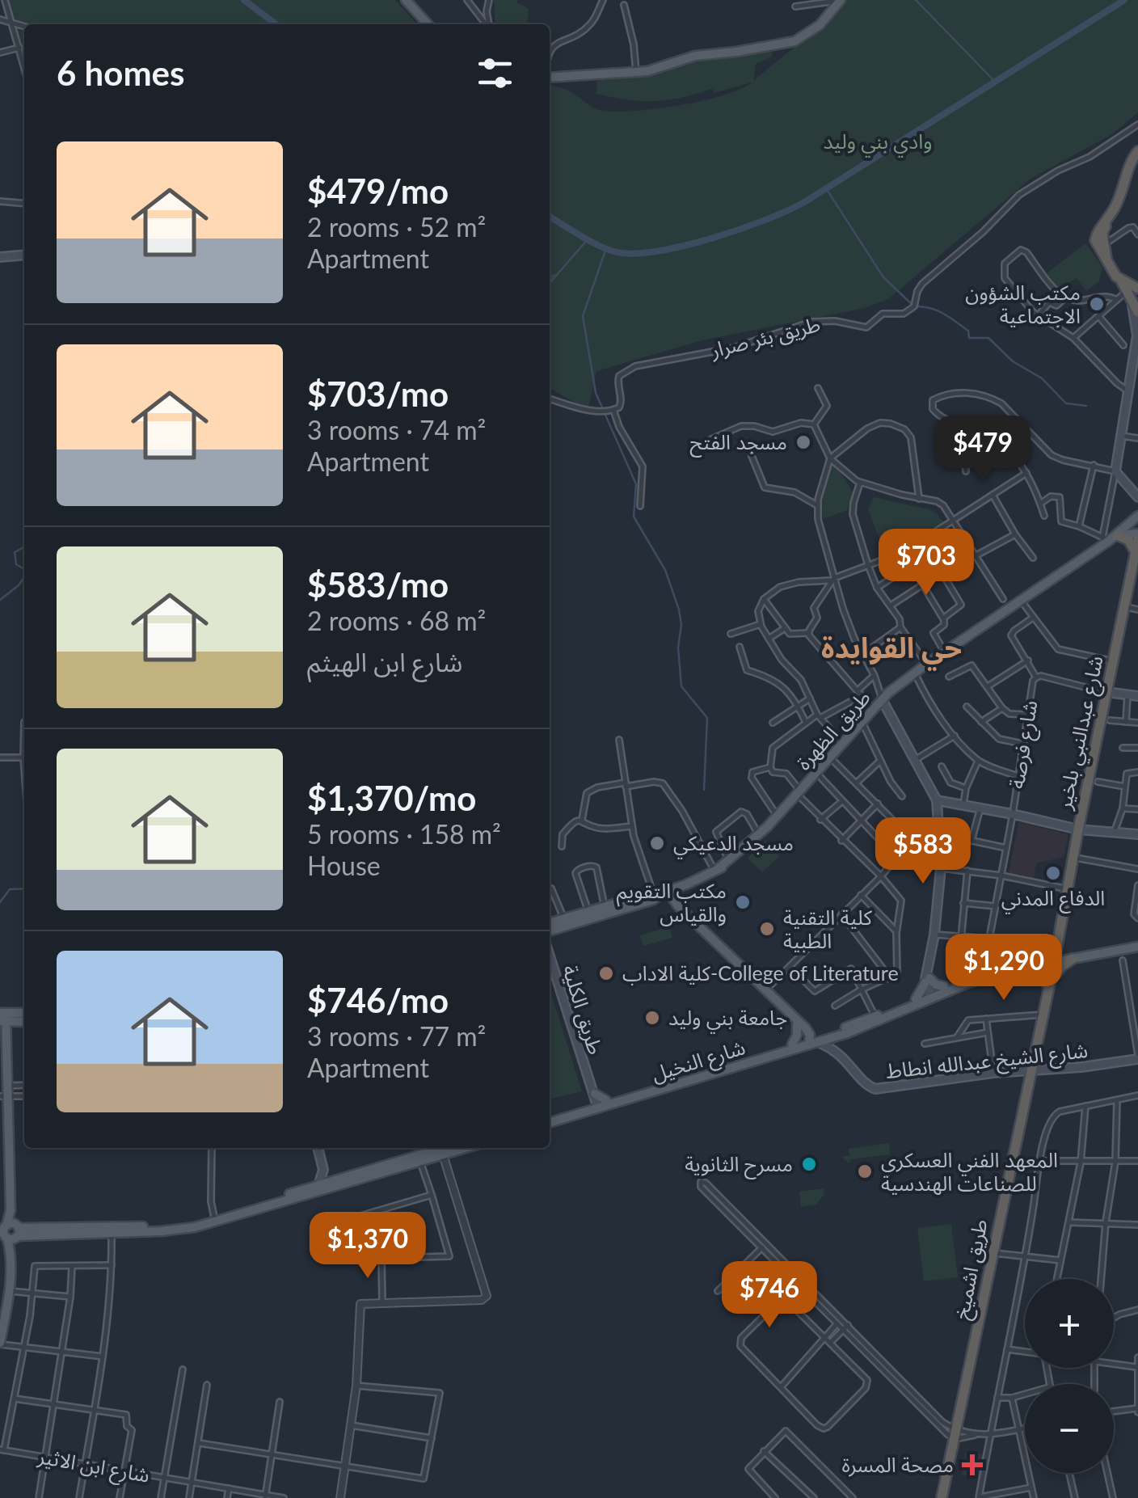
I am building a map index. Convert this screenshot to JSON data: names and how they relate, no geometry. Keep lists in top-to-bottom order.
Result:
{
  "streets": {
    "highway": ["شارع عبدالنبي بلخير", "طريق اشميخ"],
    "main road": [
      "طريق الظهرة",
      "طريق الكلية",
      "شارع النخيل",
      "شارع الشيخ عبدالله انطاط"
    ],
    "street": ["طريق بئر صرار", "شارع فرصة", "شارع ابن الاثير"]
  },
  "crossings": [
    ["شارع عبدالنبي بلخير", "شارع النخيل"],
    ["شارع عبدالنبي بلخير", "طريق اشميخ"],
    ["طريق الكلية", "شارع النخيل"],
    ["شارع النخيل", "شارع الشيخ عبدالله انطاط"],
    ["شارع النخيل", "طريق اشميخ"],
    ["شارع الشيخ عبدالله انطاط", "طريق اشميخ"]
  ],
  "districts": ["حي القوايدة"],
  "parks": ["وادي بني وليد"],
  "places": {
    "other": [
      "مكتب الشؤون الاجتماعية",
      "مسجد الفتح",
      "مسجد الدعيكي",
      "الدفاع المدني",
      "مكتب التقويم والقياس",
      "كلية التقنية الطبية",
      "كلية الاداب-College of Literature",
      "جامعة بني وليد",
      "مسرح الثانوية",
      "المعهد الفني العسكري للصناعات الهندسية"
    ],
    "health": ["مصحة المسرة"]
  },
  "page": {
    "heading": "6 homes",
    "list": [
      {
        "name": "$479/mo",
        "note": "2 rooms · 52 m² · Apartment"
      },
      {
        "name": "$703/mo",
        "note": "3 rooms · 74 m² · Apartment"
      },
      {
        "name": "$583/mo",
        "note": "2 rooms · 68 m² · شارع ابن الهيثم"
      },
      {
        "name": "$1,370/mo",
        "note": "5 rooms · 158 m² · House"
      },
      {
        "name": "$746/mo",
        "note": "3 rooms · 77 m² · Apartment"
      }
    ],
    "price": [
      "$479",
      "$703",
      "$583",
      "$1,290",
      "$1,370",
      "$746"
    ],
    "map_buttons": ["+", "−"]
  }
}
